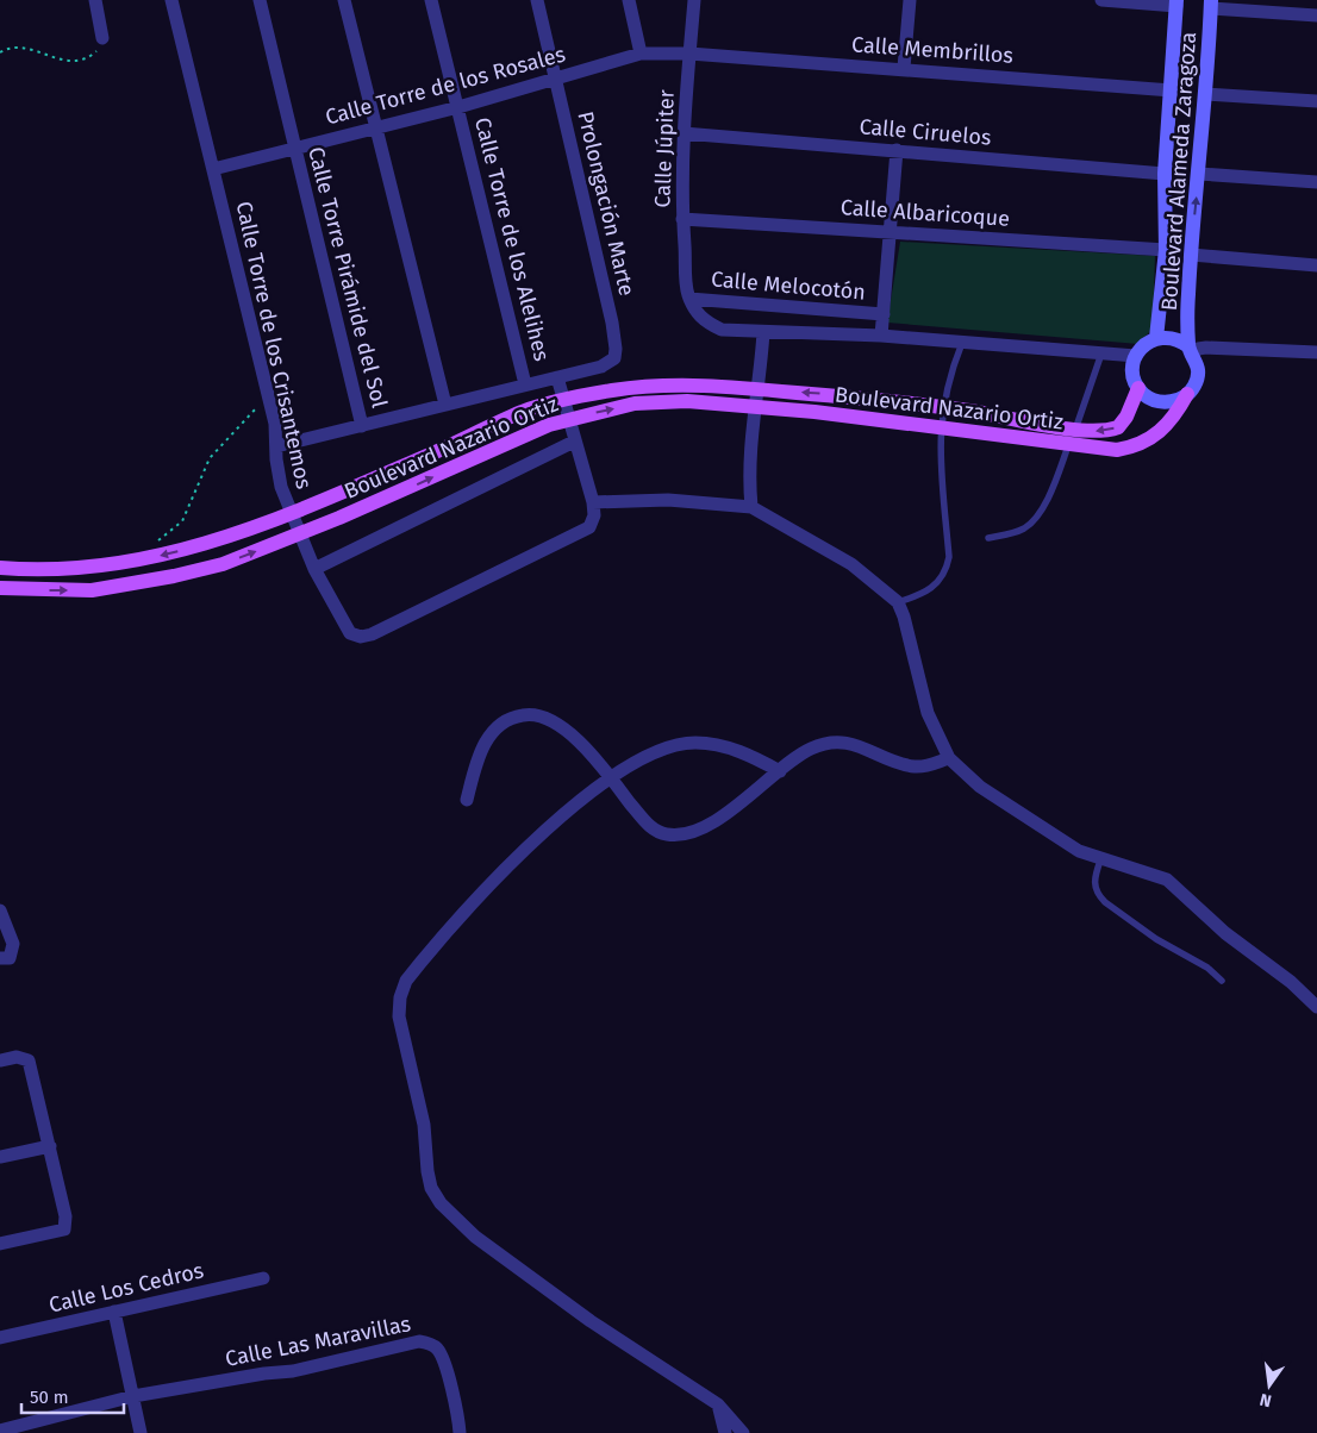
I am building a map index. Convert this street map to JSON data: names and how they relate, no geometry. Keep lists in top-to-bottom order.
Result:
{
  "streets": {
    "main road": ["Boulevard Nazario Ortiz"],
    "street": [
      "Calle Membrillos",
      "Calle Torre de los Rosales",
      "Calle Ciruelos",
      "Calle Júpiter",
      "Boulevard Alameda Zaragoza",
      "Prolongación Marte",
      "Calle Albaricoque",
      "Calle Torre de los Alelihes",
      "Calle Torre Pirámide del Sol",
      "Calle Melocotón",
      "Calle Torre de los Crisantemos",
      "Calle Los Cedros",
      "Calle Las Maravillas"
    ]
  },
  "crossings": [
    ["Calle Membrillos", "Calle Torre de los Rosales"],
    ["Calle Membrillos", "Calle Júpiter"],
    ["Calle Membrillos", "Boulevard Alameda Zaragoza"],
    ["Calle Torre de los Rosales", "Calle Júpiter"],
    ["Calle Torre de los Rosales", "Prolongación Marte"],
    ["Calle Torre de los Rosales", "Calle Torre de los Alelihes"],
    ["Calle Torre de los Rosales", "Calle Torre Pirámide del Sol"],
    ["Calle Torre de los Rosales", "Calle Torre de los Crisantemos"],
    ["Calle Ciruelos", "Calle Júpiter"],
    ["Calle Ciruelos", "Boulevard Alameda Zaragoza"],
    ["Calle Júpiter", "Calle Albaricoque"],
    ["Calle Júpiter", "Calle Melocotón"],
    ["Boulevard Alameda Zaragoza", "Calle Albaricoque"],
    ["Boulevard Alameda Zaragoza", "Boulevard Nazario Ortiz"],
    ["Calle Torre de los Crisantemos", "Boulevard Nazario Ortiz"]
  ],
  "scale_bar": "50 m",
  "north": "bottom"
}
